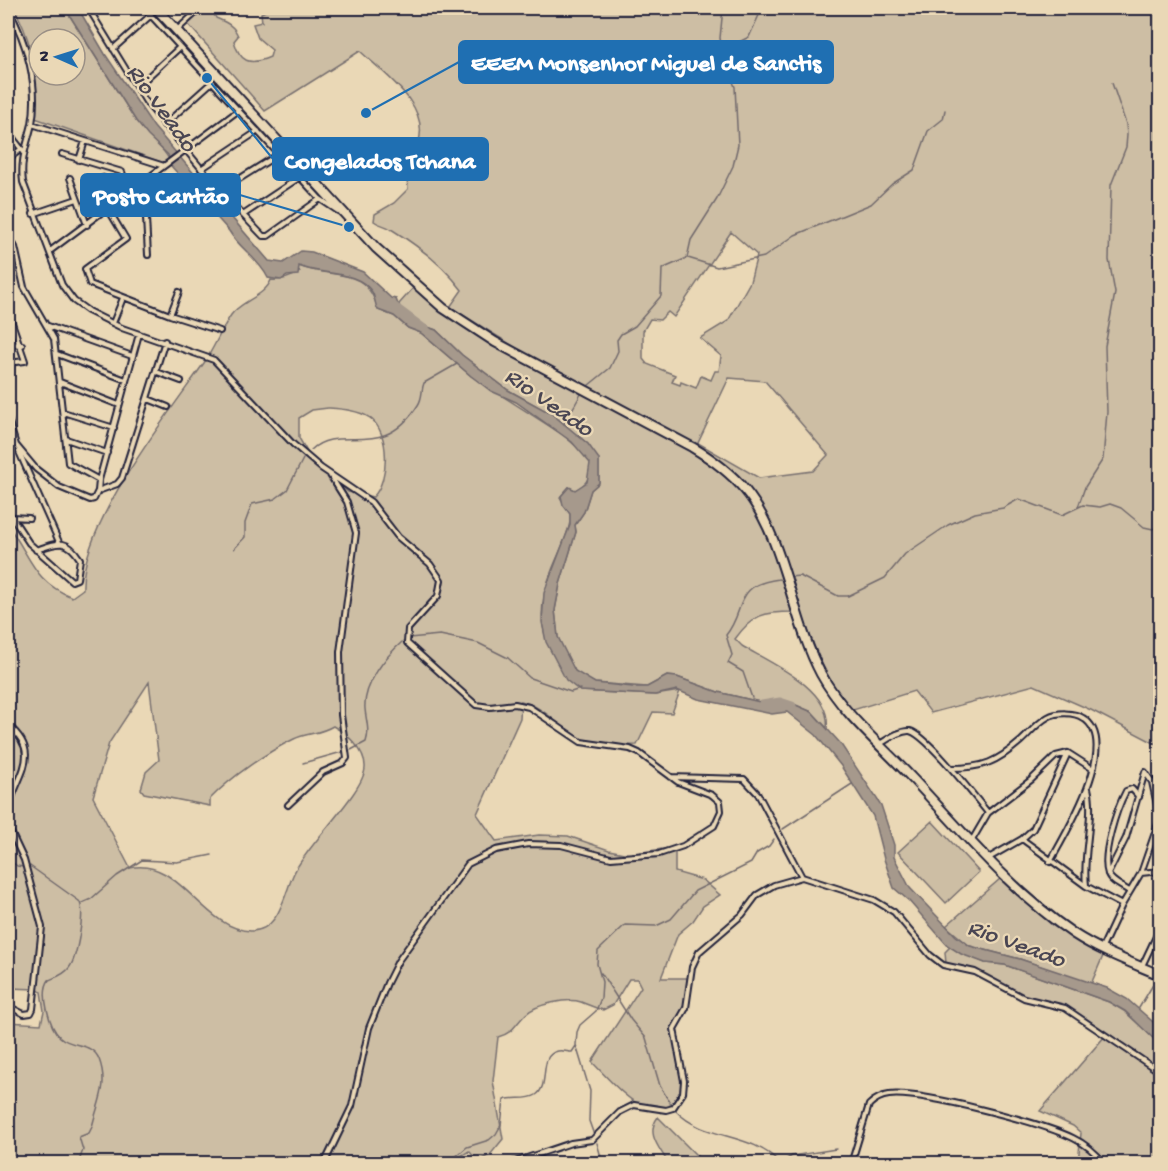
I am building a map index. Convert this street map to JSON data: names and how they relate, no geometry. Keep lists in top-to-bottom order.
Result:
{
  "water": ["Rio Veado"],
  "places": ["Congelados Tchana", "EEEM Monsenhor Miguel de Sanctis", "Posto Cantão"],
  "north": "left"
}
